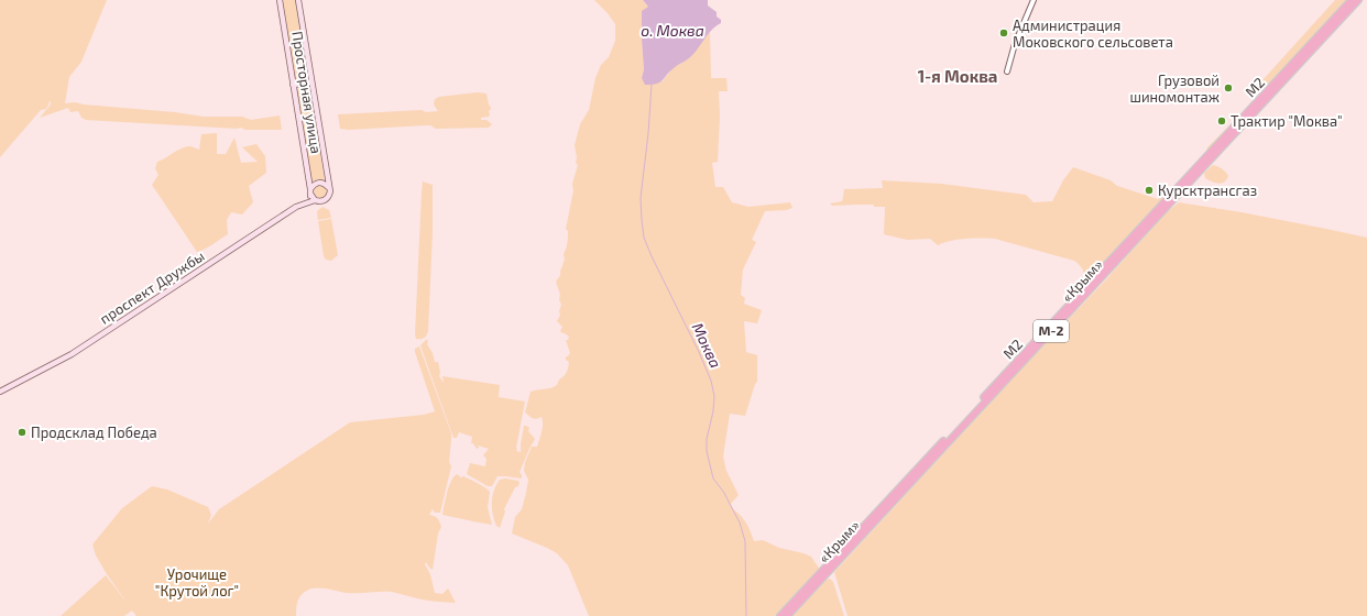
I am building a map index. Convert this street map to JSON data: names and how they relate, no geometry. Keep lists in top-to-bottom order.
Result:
{
  "streets": {
    "highway": ["М2", "«Крым»", "М-2"],
    "main road": ["Просторная улица", "проспект Дружбы"]
  },
  "crossings": [
    ["Просторная улица", "проспект Дружбы"]
  ],
  "districts": ["1-я Моква"],
  "water": ["о. Моква", "Моква"],
  "parks": ["Урочище \"Крутой лог\""],
  "places": [
    "Администрация Моковского сельсовета",
    "Грузовой шиномонтаж",
    "Трактир \"Моква\"",
    "Курсктрансгаз",
    "Продсклад Победа"
  ]
}
